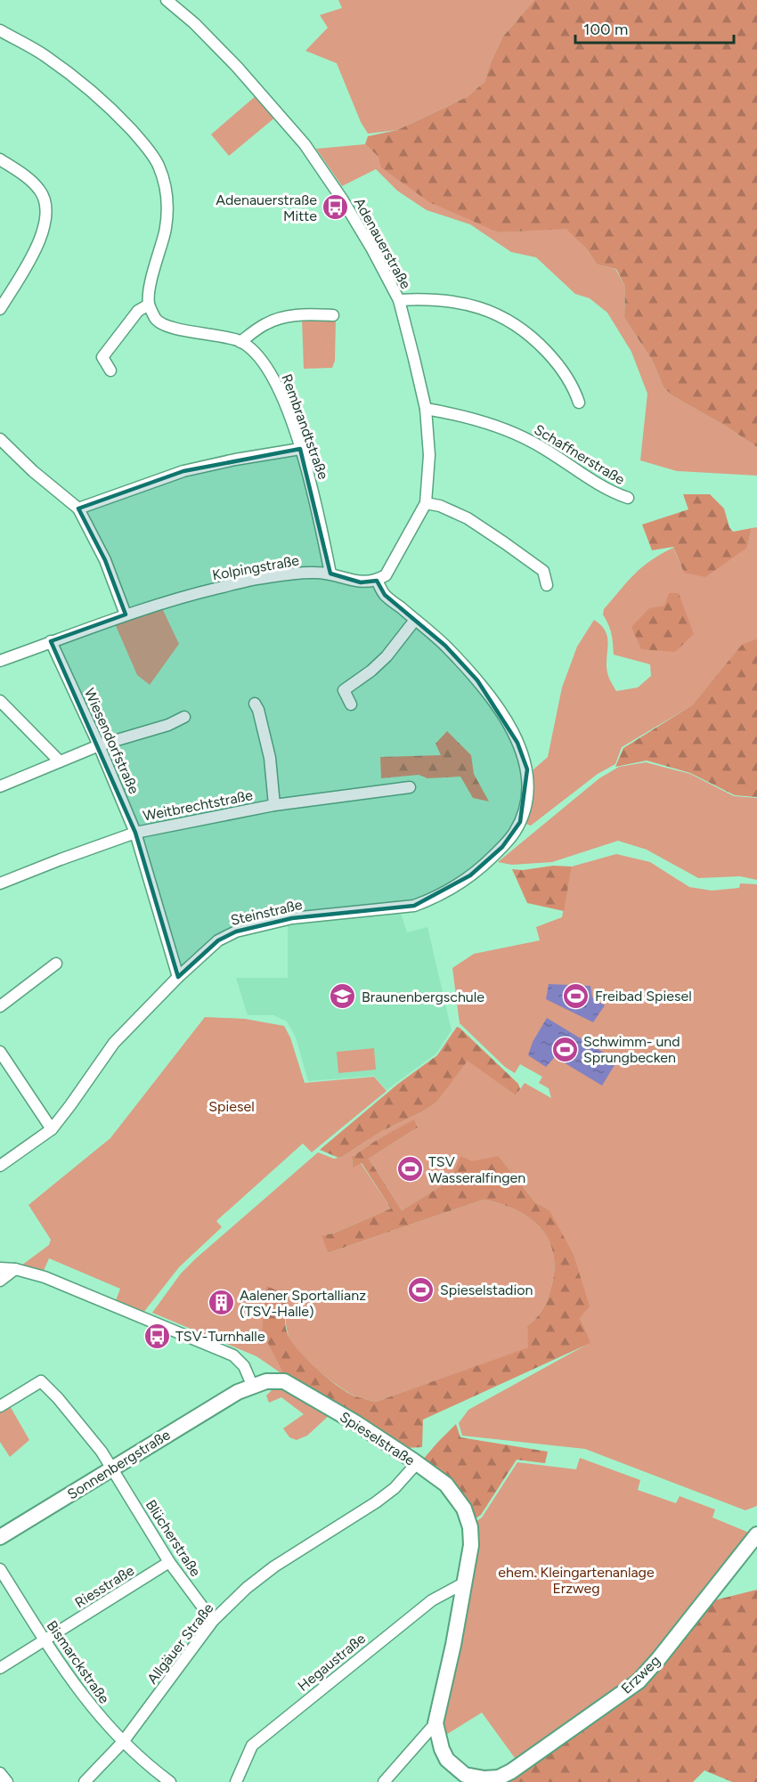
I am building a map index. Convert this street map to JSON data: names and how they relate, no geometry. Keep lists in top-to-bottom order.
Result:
{
  "streets": {
    "street": [
      "Adenauerstraße",
      "Rembrandtstraße",
      "Schaffnerstraße",
      "Kolpingstraße",
      "Wiesendorfstraße",
      "Weitbrechtstraße",
      "Steinstraße",
      "Spieselstraße",
      "Sonnenbergstraße",
      "Blücherstraße",
      "Riesstraße",
      "Allgäuer Straße",
      "Bismarckstraße",
      "Hegaustraße",
      "Erzweg"
    ]
  },
  "crossings": [
    ["Adenauerstraße", "Schaffnerstraße"],
    ["Adenauerstraße", "Kolpingstraße"],
    ["Rembrandtstraße", "Kolpingstraße"],
    ["Kolpingstraße", "Wiesendorfstraße"],
    ["Wiesendorfstraße", "Weitbrechtstraße"],
    ["Wiesendorfstraße", "Steinstraße"],
    ["Spieselstraße", "Sonnenbergstraße"],
    ["Spieselstraße", "Allgäuer Straße"],
    ["Spieselstraße", "Hegaustraße"],
    ["Spieselstraße", "Erzweg"],
    ["Sonnenbergstraße", "Blücherstraße"],
    ["Blücherstraße", "Riesstraße"],
    ["Blücherstraße", "Allgäuer Straße"],
    ["Riesstraße", "Bismarckstraße"],
    ["Allgäuer Straße", "Bismarckstraße"]
  ],
  "parks": ["Spiesel", "ehem. Kleingartenanlage Erzweg"],
  "places": {
    "bus stop": ["Adenauerstraße Mitte", "TSV-Turnhalle"],
    "sports": [
      "Freibad Spiesel",
      "Schwimm- und Sprungbecken",
      "TSV Wasseralfingen",
      "Spieselstadion"
    ],
    "school or university": ["Braunenbergschule"],
    "building": ["Aalener Sportallianz (TSV-Halle)"]
  },
  "scale_bar": "100 m"
}
